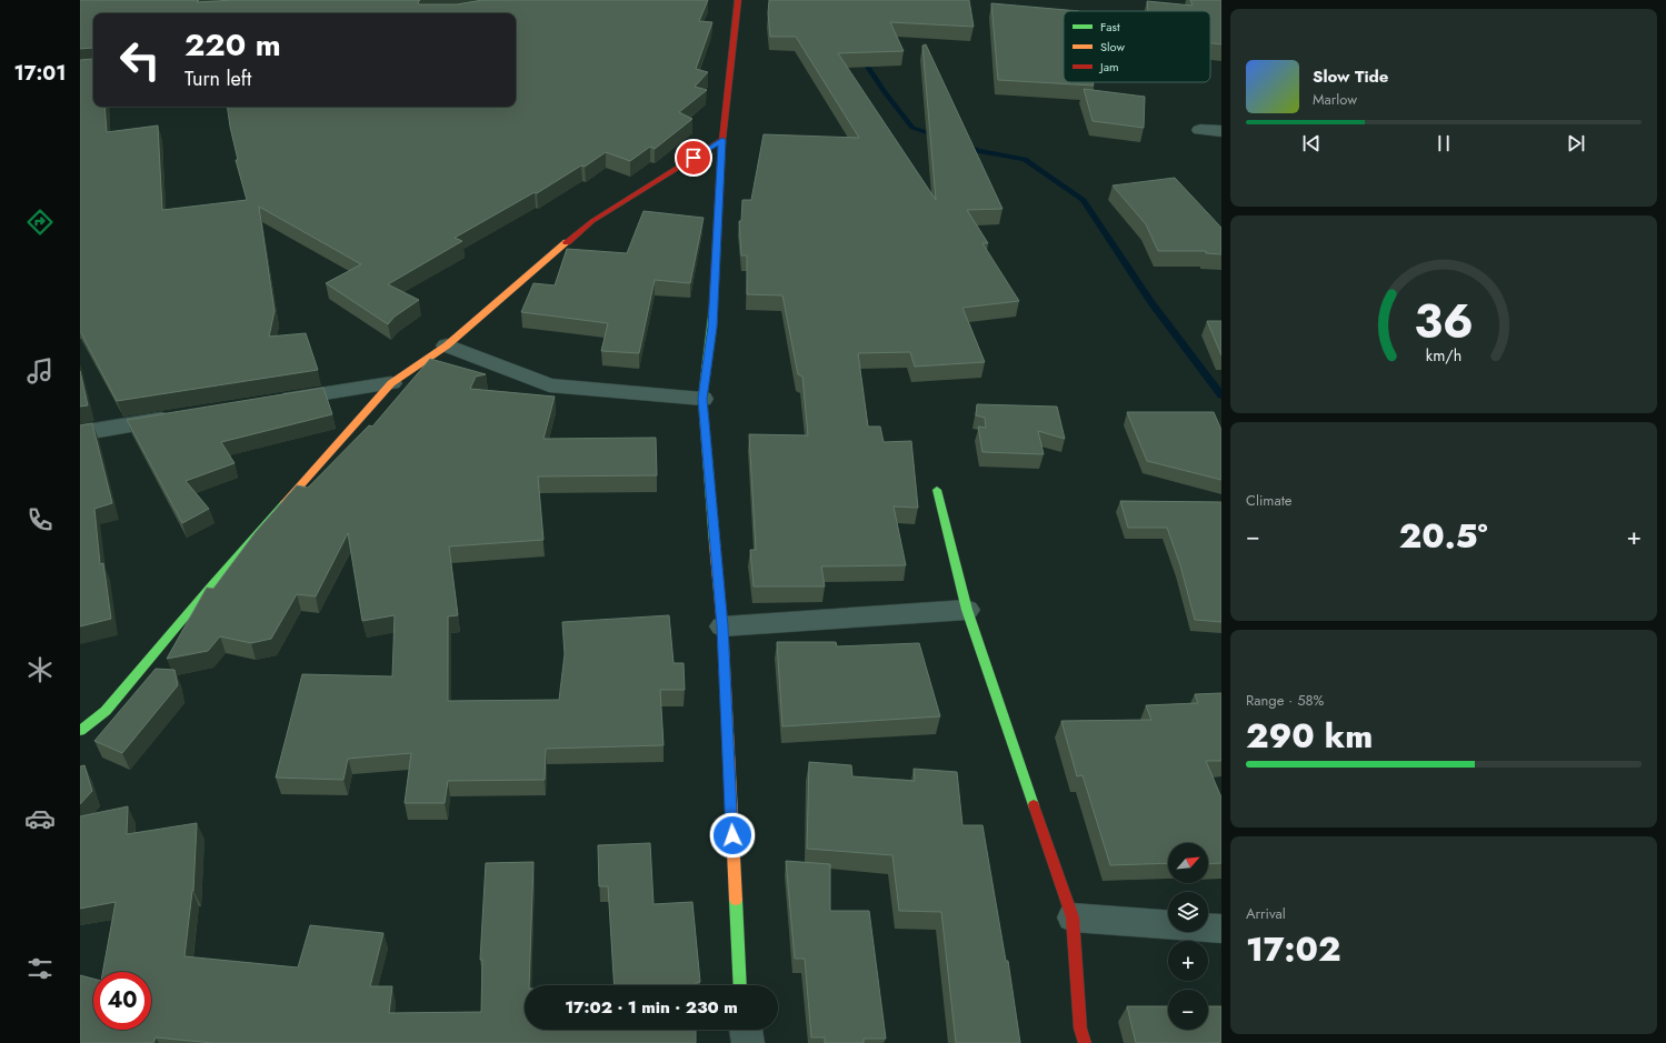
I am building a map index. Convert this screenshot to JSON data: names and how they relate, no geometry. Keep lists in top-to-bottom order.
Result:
{
  "legend": ["Fast", "Slow", "Jam"],
  "north": "top right",
  "page": {
    "tabs": "17:01",
    "turn": ["220 m", "Turn left"],
    "song": ["Slow Tide", "Marlow"],
    "tile": [
      "Climate",
      ["Range · 58%", "290 km"],
      ["Arrival", "17:02"]
    ],
    "heat": ["−", "20.5°", "+"],
    "map_buttons": ["+", "−"],
    "limit": "40",
    "trip": "17:02 · 1 min · 230 m",
    "gauge": ["36", "km/h"]
  }
}
